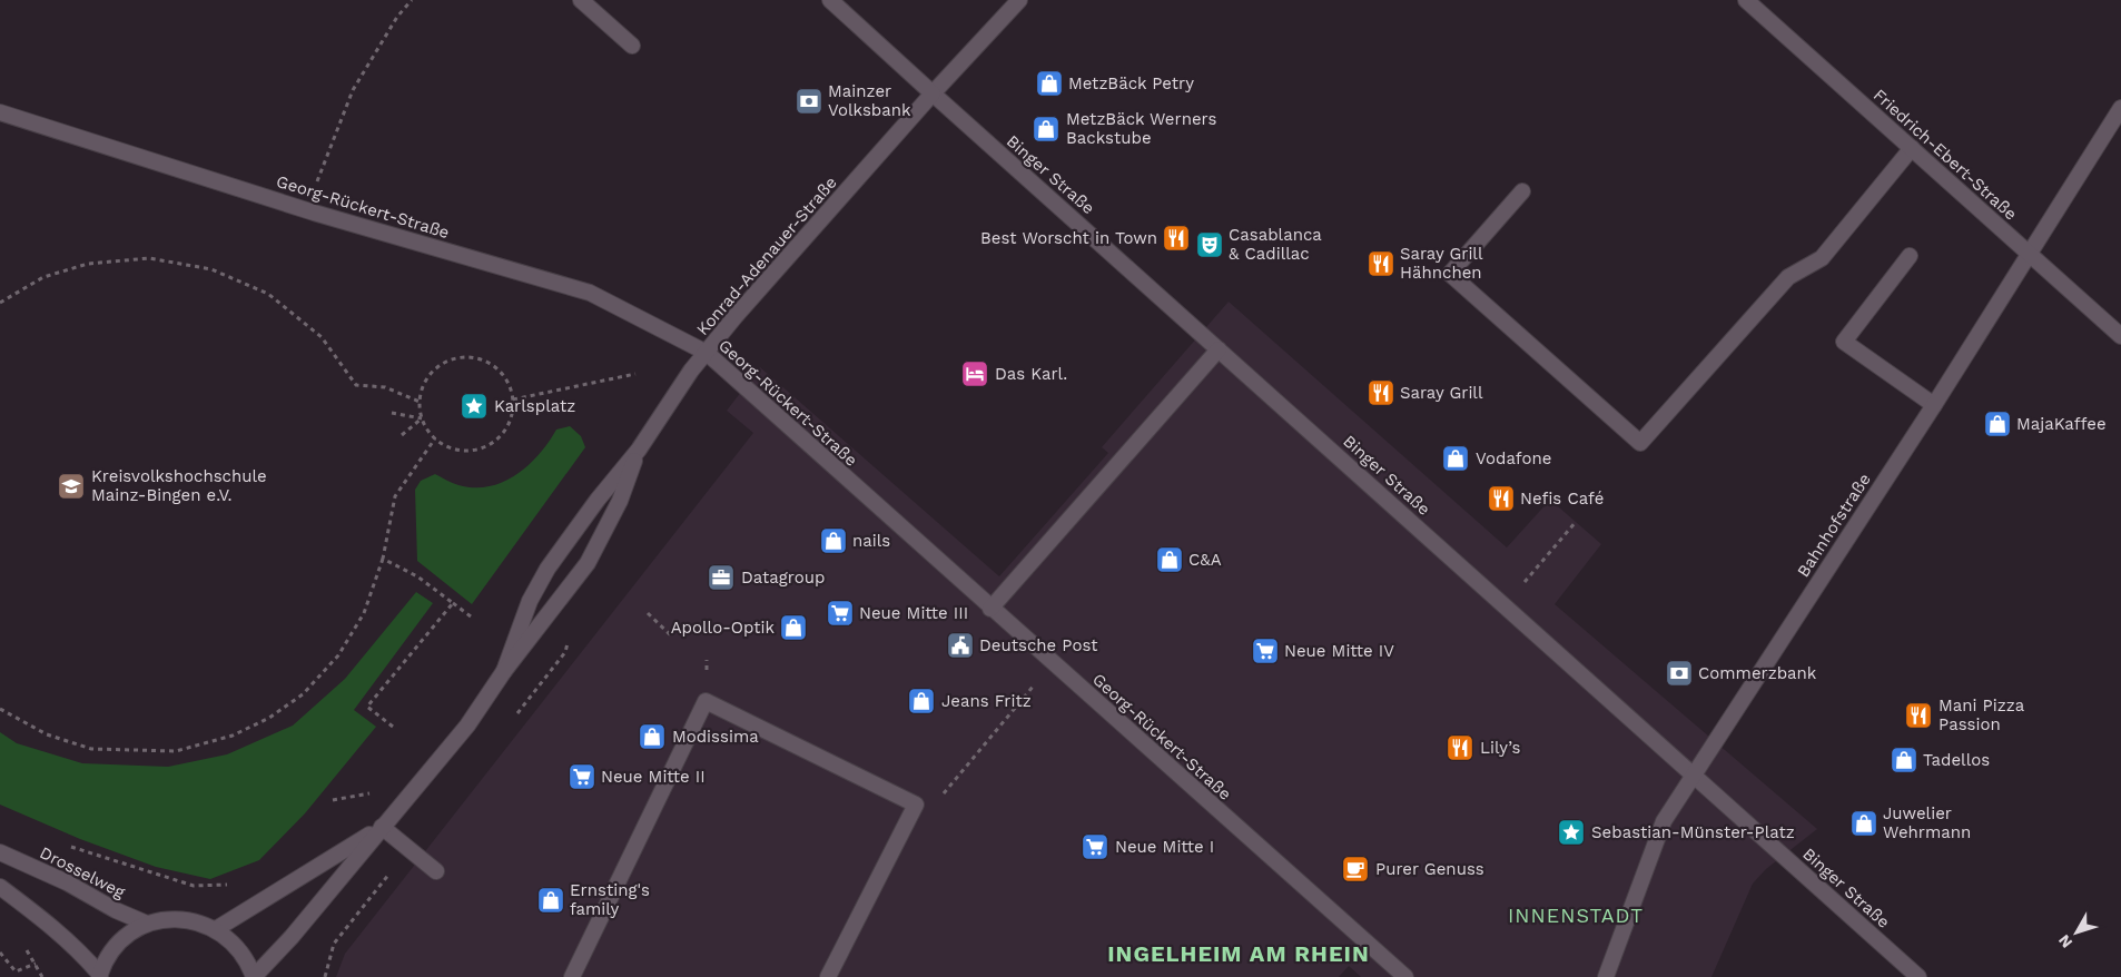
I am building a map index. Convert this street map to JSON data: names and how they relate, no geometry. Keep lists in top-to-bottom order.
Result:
{
  "streets": {
    "street": [
      "Friedrich-Ebert-Straße",
      "Binger Straße",
      "Georg-Rückert-Straße",
      "Konrad-Adenauer-Straße",
      "Bahnhofstraße",
      "Drosselweg"
    ]
  },
  "crossings": [
    ["Friedrich-Ebert-Straße", "Bahnhofstraße"],
    ["Binger Straße", "Konrad-Adenauer-Straße"],
    ["Binger Straße", "Bahnhofstraße"],
    ["Georg-Rückert-Straße", "Konrad-Adenauer-Straße"]
  ],
  "districts": ["INNENSTADT", "INGELHEIM AM RHEIN"],
  "places": {
    "shop": [
      "MetzBäck Petry",
      "MetzBäck Werners Backstube",
      "MajaKaffee",
      "Vodafone",
      "nails",
      "C&A",
      "Apollo-Optik",
      "Jeans Fritz",
      "Modissima",
      "Tadellos",
      "Juwelier Wehrmann",
      "Ernsting's family"
    ],
    "bank": ["Mainzer Volksbank", "Commerzbank"],
    "restaurant": [
      "Best Worscht in Town",
      "Saray Grill Hähnchen",
      "Saray Grill",
      "Nefis Café",
      "Mani Pizza Passion",
      "Lily’s"
    ],
    "theatre": ["Casablanca & Cadillac"],
    "hotel": ["Das Karl."],
    "place": ["Karlsplatz", "Sebastian-Münster-Platz"],
    "school or university": ["Kreisvolkshochschule Mainz-Bingen e.V."],
    "office": ["Datagroup"],
    "supermarket": [
      "Neue Mitte III",
      "Neue Mitte IV",
      "Neue Mitte II",
      "Neue Mitte I"
    ],
    "public building": ["Deutsche Post"],
    "cafe": ["Purer Genuss"]
  },
  "north": "bottom left"
}
